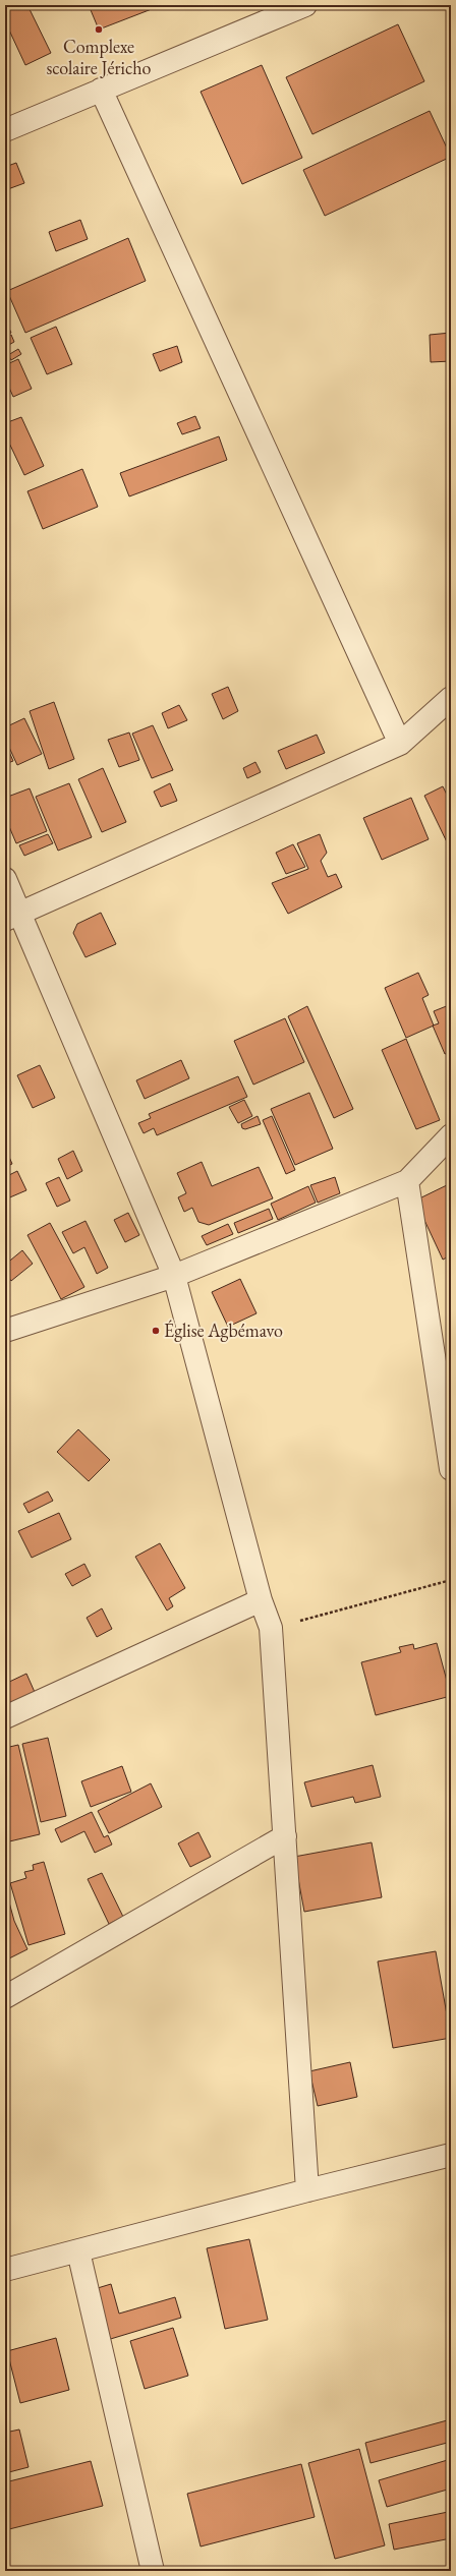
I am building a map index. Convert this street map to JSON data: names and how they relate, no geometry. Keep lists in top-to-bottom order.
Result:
{
  "places": ["Complexe scolaire Jéricho", "Église Agbémavo"]
}
